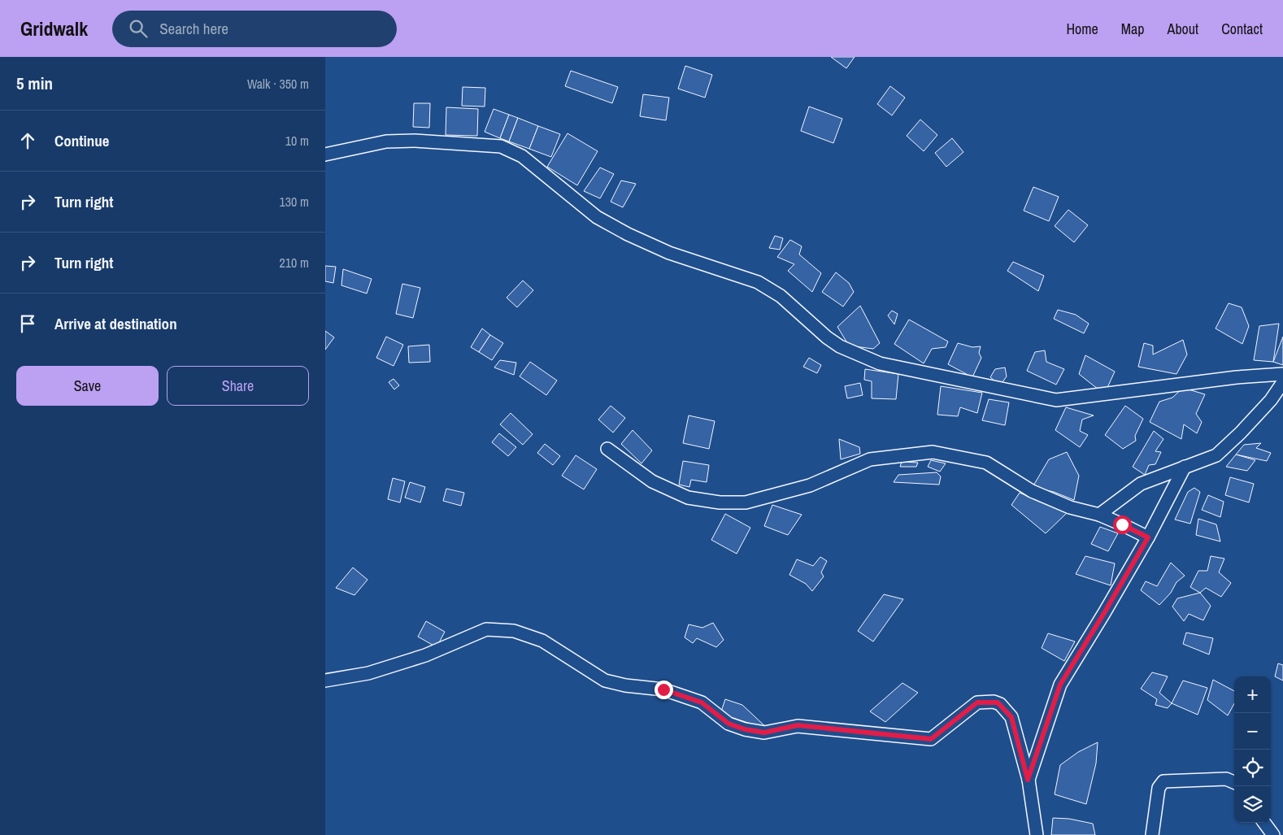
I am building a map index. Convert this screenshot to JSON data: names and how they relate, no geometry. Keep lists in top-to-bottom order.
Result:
{
  "page": {
    "header": "Gridwalk",
    "search": "Search here",
    "nav": [
      "Home",
      "Map",
      "About",
      "Contact"
    ],
    "heading": ["5 min", "Walk · 350 m"],
    "list": [
      ["Continue", "10 m"],
      ["Turn right", "130 m"],
      ["Turn right", "210 m"],
      "Arrive at destination"
    ],
    "buttons": ["Save", "Share"],
    "map_buttons": ["+", "−"]
  }
}
